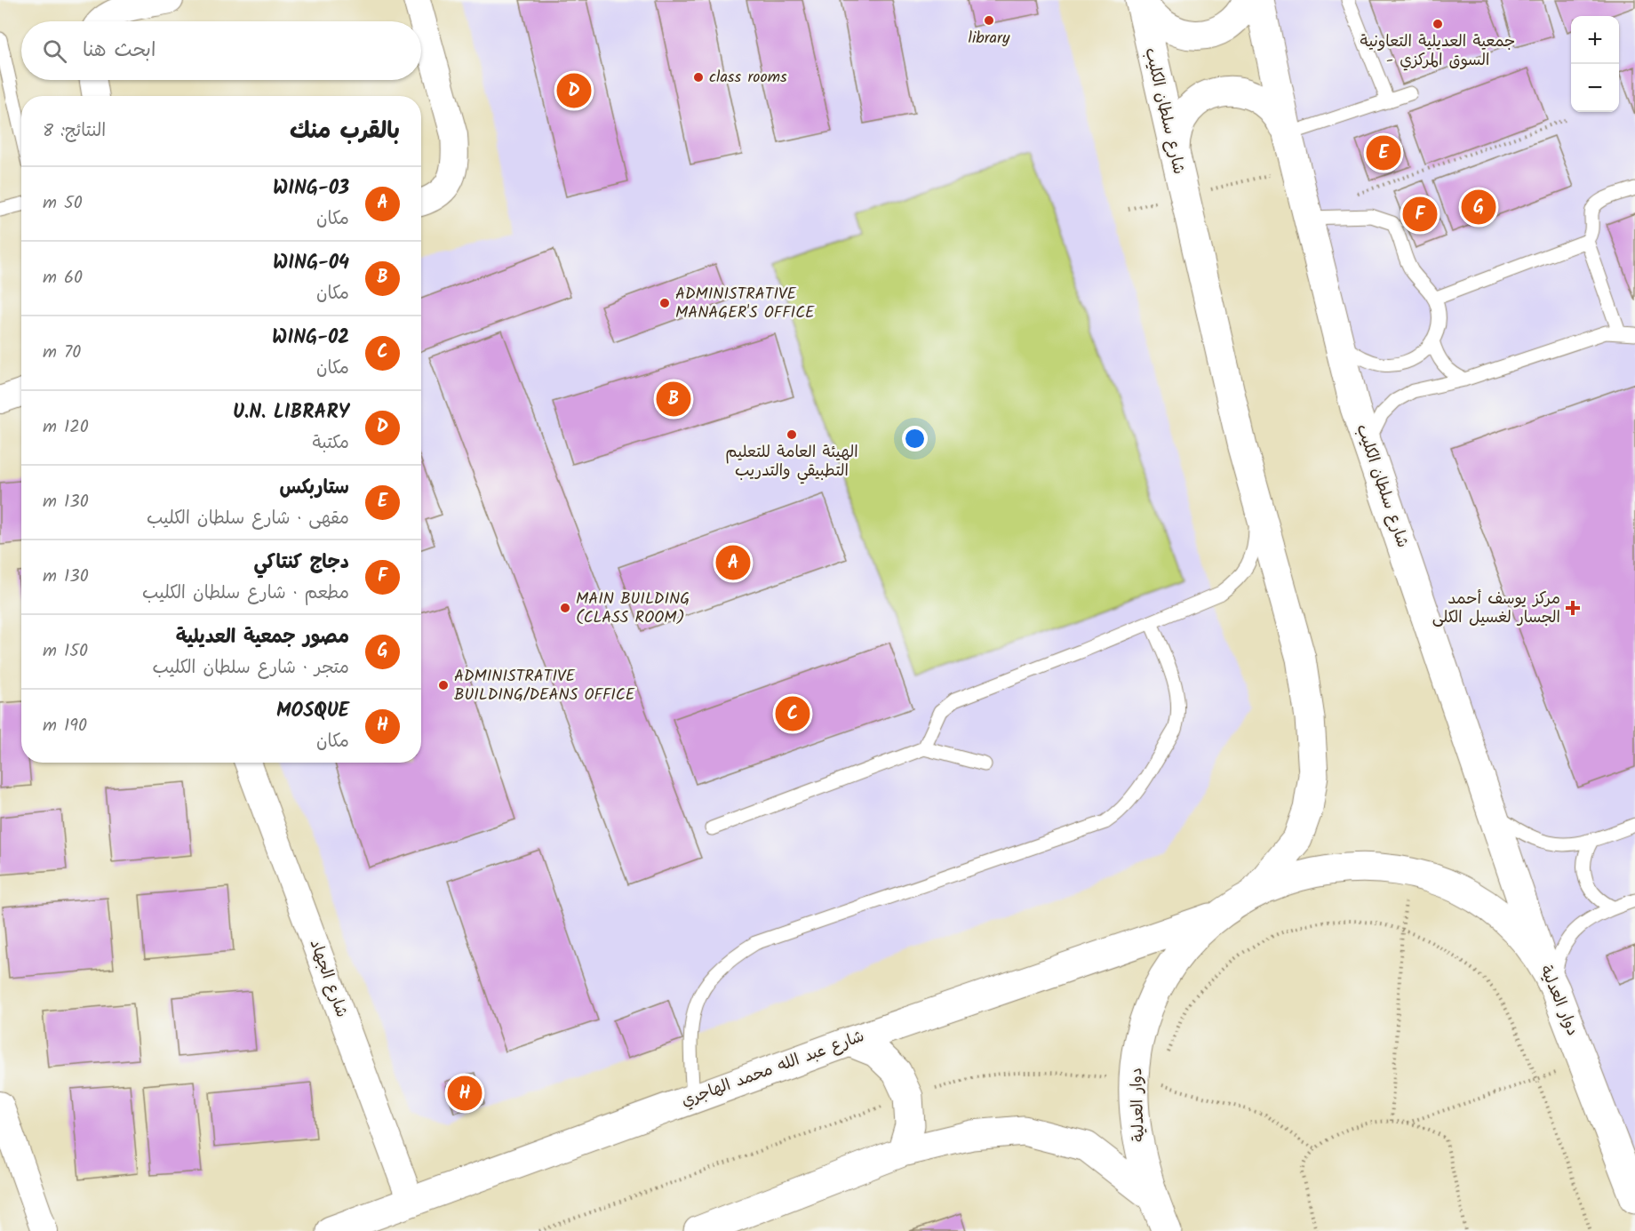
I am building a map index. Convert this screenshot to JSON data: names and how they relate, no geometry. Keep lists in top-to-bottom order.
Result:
{
  "streets": {
    "main road": ["شارع سلطان الكليب", "دوار العدلية", "شارع عبد الله محمد الهاجري"],
    "street": ["شارع الجهاد"]
  },
  "crossings": [
    ["شارع سلطان الكليب", "دوار العدلية"],
    ["شارع الجهاد", "شارع عبد الله محمد الهاجري"],
    ["دوار العدلية", "شارع عبد الله محمد الهاجري"]
  ],
  "places": {
    "other": [
      "library",
      "جمعية العديلية التعاونية - السوق المركزي",
      "class rooms",
      "ADMINISTRATIVE MANAGER'S OFFICE",
      "الهيئة العامة للتعليم التطبيقي والتدريب",
      "MAIN BUILDING (CLASS ROOM)",
      "ADMINISTRATIVE BUILDING/DEANS OFFICE"
    ],
    "health": ["مركز يوسف أحمد الجسار لغسيل الكلى"]
  },
  "page": {
    "map_buttons": ["+", "−"],
    "search": "ابحث هنا",
    "pins": [
      "D",
      "E",
      "G",
      "F",
      "B",
      "A",
      "C",
      "H"
    ],
    "heading": ["بالقرب منك", "النتائج: 8"],
    "list": [
      {
        "mark": "A",
        "name": "WING-03",
        "note": "مكان",
        "value": "50 m"
      },
      {
        "mark": "B",
        "name": "WING-04",
        "note": "مكان",
        "value": "60 m"
      },
      {
        "mark": "C",
        "name": "WING-02",
        "note": "مكان",
        "value": "70 m"
      },
      {
        "mark": "D",
        "name": "U.N. LIBRARY",
        "note": "مكتبة",
        "value": "120 m"
      },
      {
        "mark": "E",
        "name": "ستاربكس",
        "note": "مقهى · شارع سلطان الكليب",
        "value": "130 m"
      },
      {
        "mark": "F",
        "name": "دجاج كنتاكي",
        "note": "مطعم · شارع سلطان الكليب",
        "value": "130 m"
      },
      {
        "mark": "G",
        "name": "مصور جمعية العديلية",
        "note": "متجر · شارع سلطان الكليب",
        "value": "150 m"
      },
      {
        "mark": "H",
        "name": "MOSQUE",
        "note": "مكان",
        "value": "190 m"
      }
    ]
  }
}
